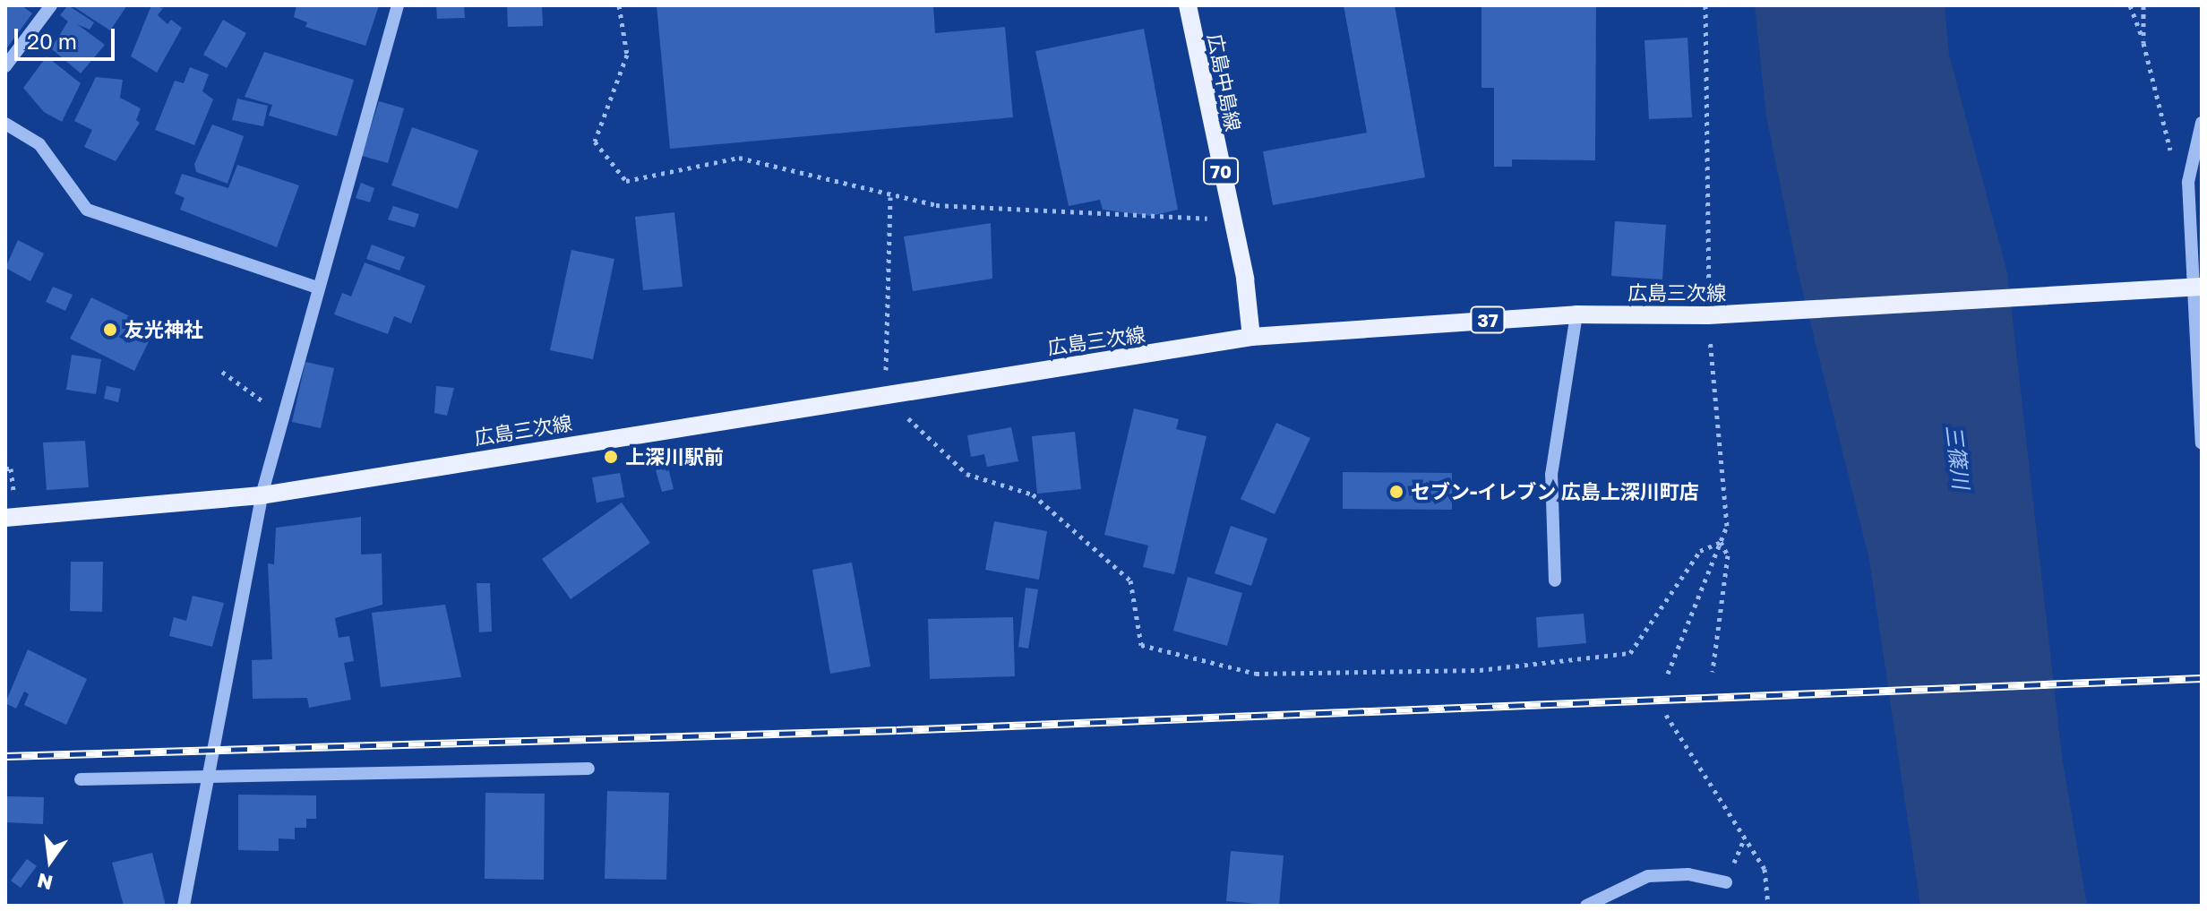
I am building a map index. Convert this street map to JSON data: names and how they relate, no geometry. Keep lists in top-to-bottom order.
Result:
{
  "streets": {
    "main road": [
      "広島中島線",
      "70",
      "広島三次線",
      "37"
    ]
  },
  "crossings": [
    ["広島中島線", "広島三次線"]
  ],
  "water": ["三篠川"],
  "places": ["友光神社", "上深川駅前", "セブン-イレブン 広島上深川町店"],
  "scale_bar": "20 m",
  "north": "bottom"
}
